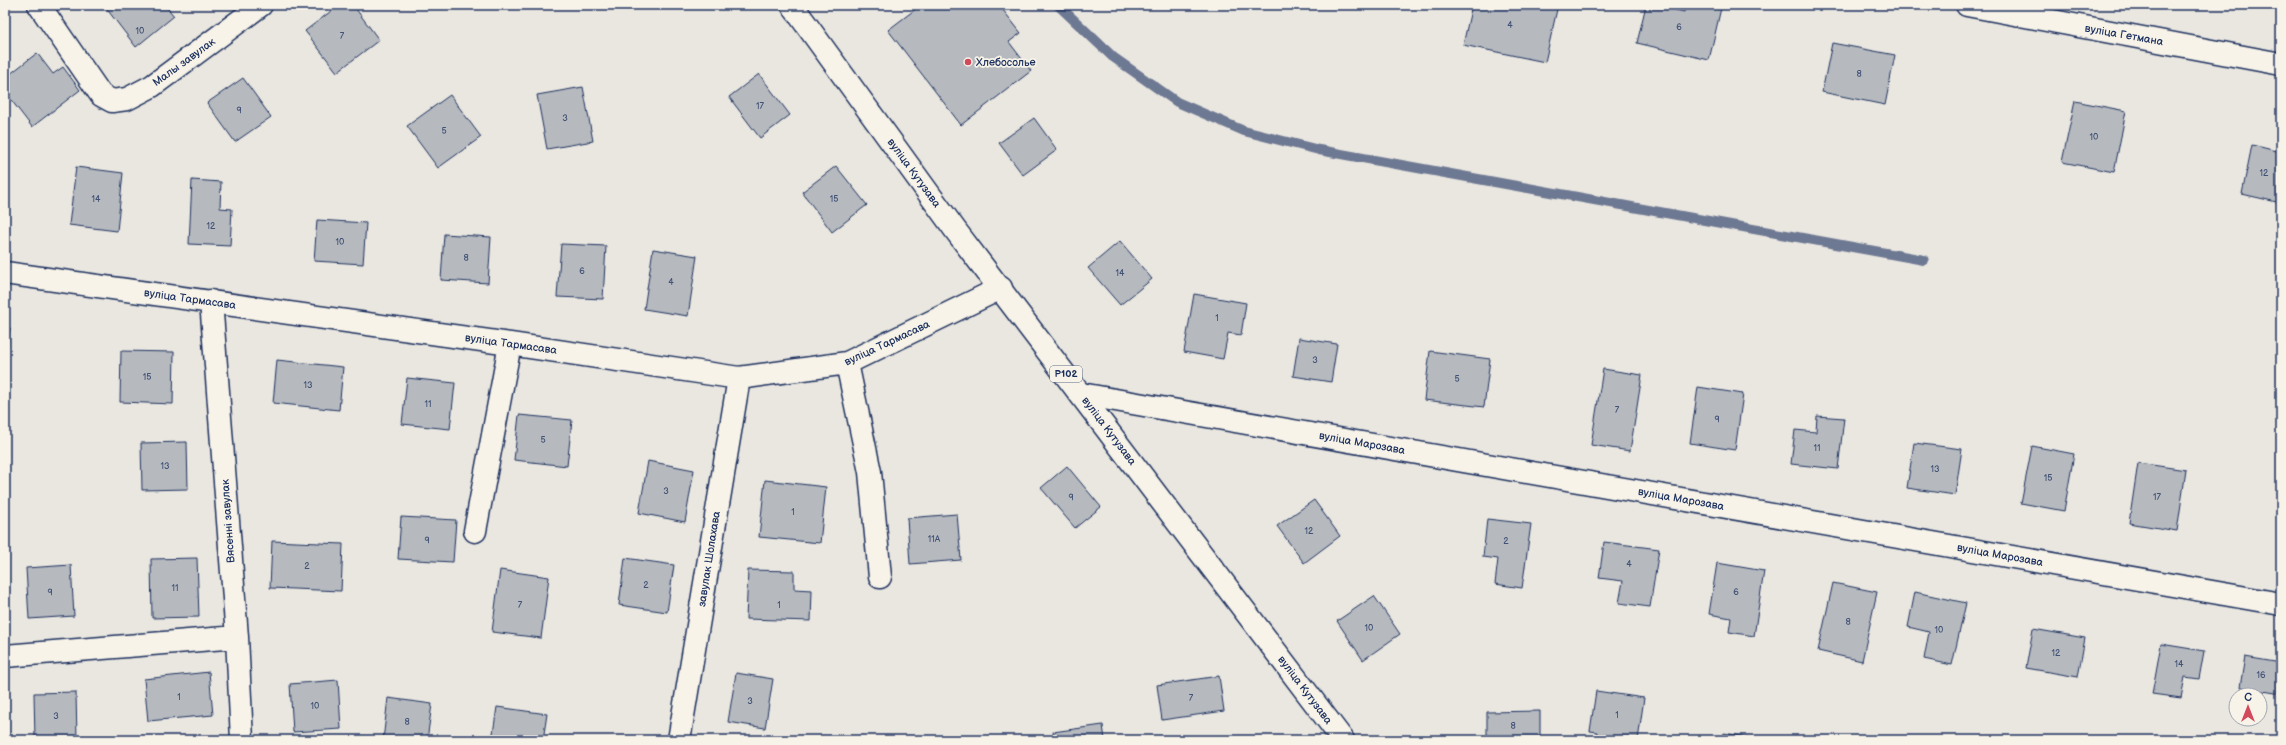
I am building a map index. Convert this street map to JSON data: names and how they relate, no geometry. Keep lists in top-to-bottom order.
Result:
{
  "streets": {
    "street": [
      "вуліца Гетмана",
      "Малы завулак",
      "вуліца Кутузава",
      "вуліца Тармасава",
      "Р102",
      "вуліца Марозава",
      "Вясенні завулак",
      "завулак Шолахава"
    ]
  },
  "crossings": [
    ["вуліца Кутузава", "вуліца Тармасава"],
    ["вуліца Кутузава", "вуліца Марозава"],
    ["вуліца Тармасава", "Вясенні завулак"],
    ["вуліца Тармасава", "завулак Шолахава"]
  ],
  "places": ["Хлебосолье"],
  "house_numbers": [
    "4",
    "6",
    "10",
    "7",
    "8",
    "17",
    "9",
    "3",
    "5",
    "10",
    "12",
    "14",
    "15",
    "12",
    "10",
    "8",
    "6",
    "14",
    "4",
    "1",
    "3",
    "15",
    "5",
    "13",
    "11",
    "7",
    "9",
    "5",
    "11",
    "13",
    "13",
    "15",
    "3",
    "9",
    "17",
    "1",
    "12",
    "11А",
    "9",
    "2",
    "4",
    "2",
    "2",
    "11",
    "9",
    "6",
    "7",
    "1",
    "8",
    "10",
    "10",
    "12",
    "14",
    "16",
    "1",
    "7",
    "3",
    "10",
    "1",
    "3",
    "8",
    "8"
  ],
  "north": "top"
}
